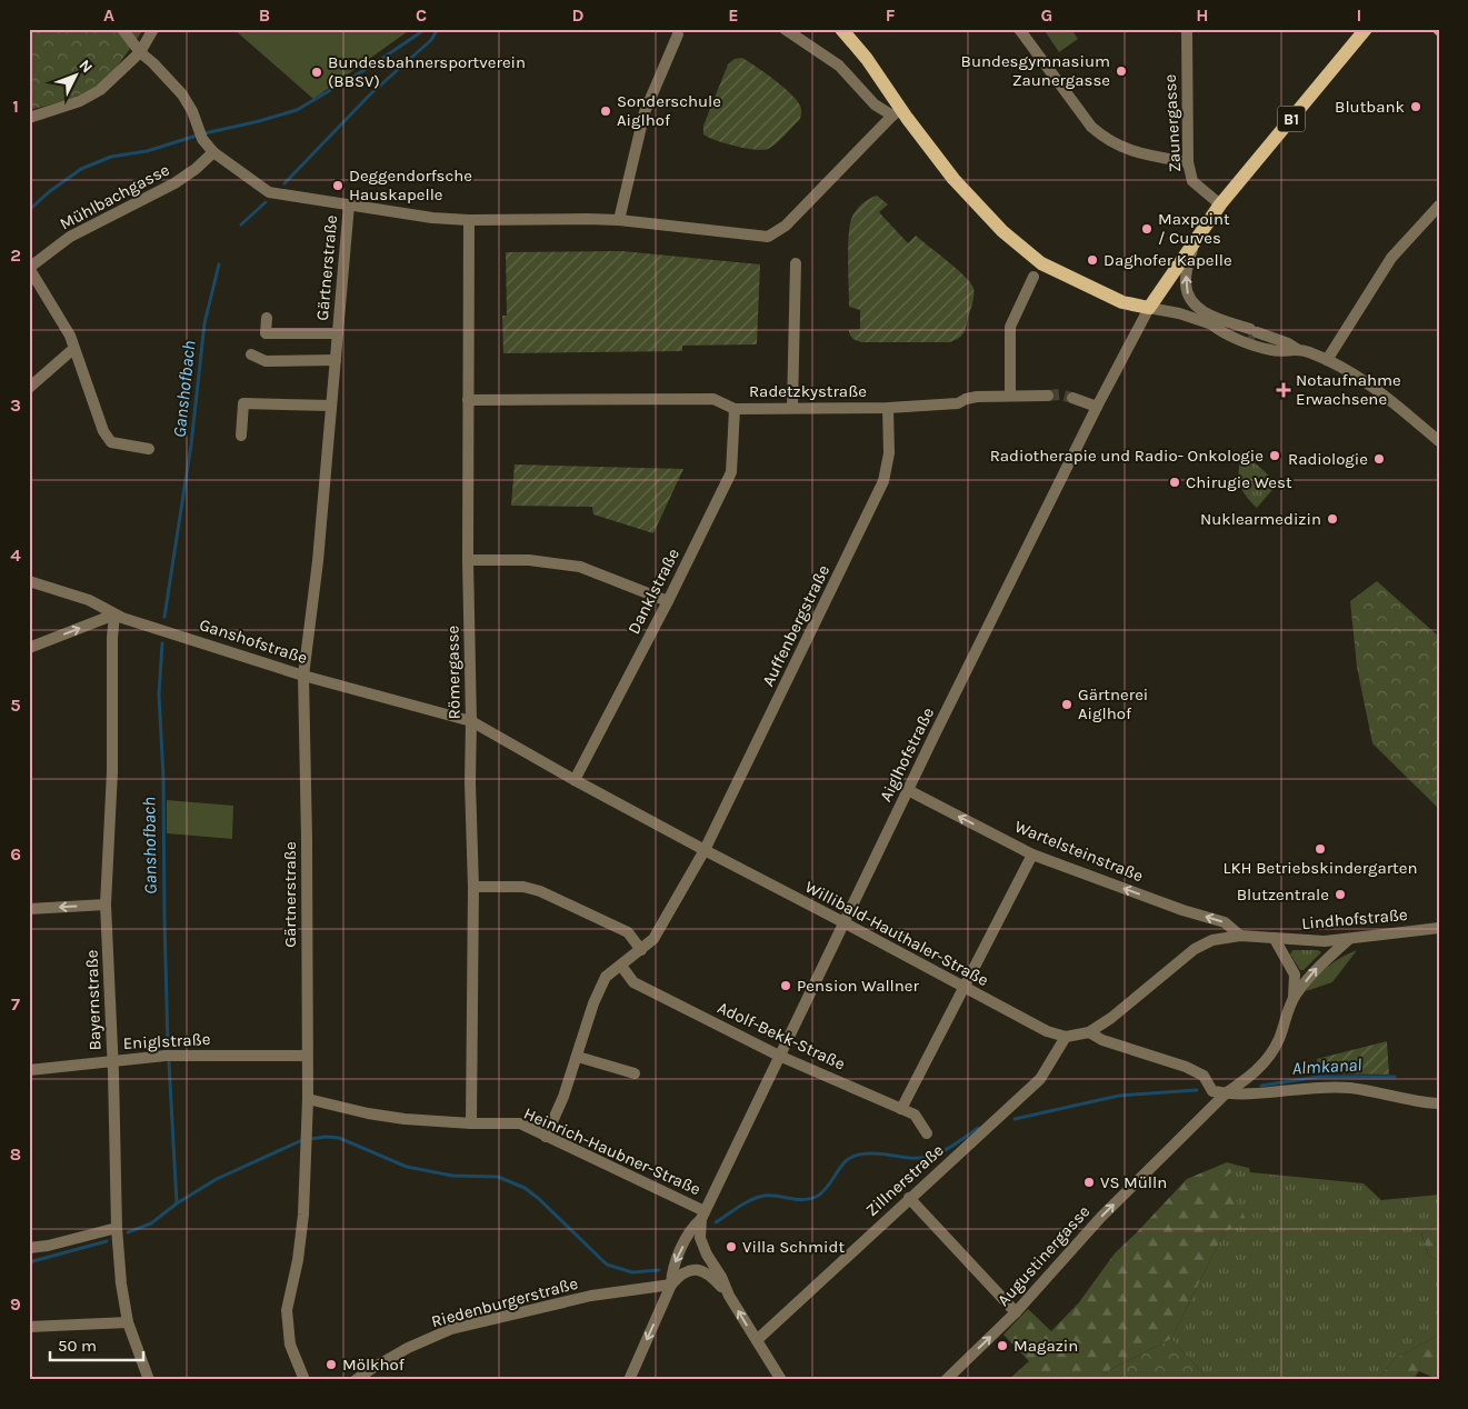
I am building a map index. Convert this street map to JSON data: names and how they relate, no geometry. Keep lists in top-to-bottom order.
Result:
{
  "streets": {
    "main road": ["B1"],
    "street": [
      "Zaunergasse",
      "Mühlbachgasse",
      "Gärtnerstraße",
      "Radetzkystraße",
      "Danklstraße",
      "Auffenbergstraße",
      "Ganshofstraße",
      "Römergasse",
      "Aiglhofstraße",
      "Wartelsteinstraße",
      "Lindhofstraße",
      "Willibald-Hauthaler-Straße",
      "Bayernstraße",
      "Adolf-Bekk-Straße",
      "Eniglstraße",
      "Heinrich-Haubner-Straße",
      "Zillnerstraße",
      "Augustinergasse",
      "Riedenburgerstraße"
    ]
  },
  "crossings": [
    ["B1", "Zaunergasse"],
    ["Gärtnerstraße", "Ganshofstraße"],
    ["Gärtnerstraße", "Eniglstraße"],
    ["Gärtnerstraße", "Heinrich-Haubner-Straße"],
    ["Radetzkystraße", "Danklstraße"],
    ["Radetzkystraße", "Auffenbergstraße"],
    ["Radetzkystraße", "Römergasse"],
    ["Danklstraße", "Willibald-Hauthaler-Straße"],
    ["Auffenbergstraße", "Willibald-Hauthaler-Straße"],
    ["Auffenbergstraße", "Adolf-Bekk-Straße"],
    ["Auffenbergstraße", "Heinrich-Haubner-Straße"],
    ["Ganshofstraße", "Römergasse"],
    ["Ganshofstraße", "Willibald-Hauthaler-Straße"],
    ["Ganshofstraße", "Bayernstraße"],
    ["Römergasse", "Willibald-Hauthaler-Straße"],
    ["Römergasse", "Heinrich-Haubner-Straße"],
    ["Aiglhofstraße", "Wartelsteinstraße"],
    ["Aiglhofstraße", "Willibald-Hauthaler-Straße"],
    ["Aiglhofstraße", "Adolf-Bekk-Straße"],
    ["Aiglhofstraße", "Heinrich-Haubner-Straße"],
    ["Aiglhofstraße", "Riedenburgerstraße"],
    ["Wartelsteinstraße", "Lindhofstraße"],
    ["Willibald-Hauthaler-Straße", "Zillnerstraße"],
    ["Bayernstraße", "Eniglstraße"]
  ],
  "one_way": ["Wartelsteinstraße", "Augustinergasse"],
  "water": ["Ganshofbach", "Almkanal"],
  "places": {
    "other": [
      "Bundesgymnasium Zaunergasse",
      "Bundesbahnersportverein (BBSV)",
      "Blutbank",
      "Sonderschule Aiglhof",
      "Deggendorfsche Hauskapelle",
      "Maxpoint / Curves",
      "Daghofer Kapelle",
      "Radiotherapie und Radio- Onkologie",
      "Radiologie",
      "Chirugie West",
      "Nuklearmedizin",
      "Gärtnerei Aiglhof",
      "LKH Betriebskindergarten",
      "Blutzentrale",
      "Pension Wallner",
      "VS Mülln",
      "Villa Schmidt",
      "Magazin",
      "Mölkhof"
    ],
    "health": ["Notaufnahme Erwachsene"]
  },
  "scale_bar": "50 m",
  "north": "top right",
  "grid": {
    "columns": [
      "A",
      "B",
      "C",
      "D",
      "E",
      "F",
      "G",
      "H",
      "I"
    ],
    "rows": [
      "1",
      "2",
      "3",
      "4",
      "5",
      "6",
      "7",
      "8",
      "9"
    ]
  }
}
